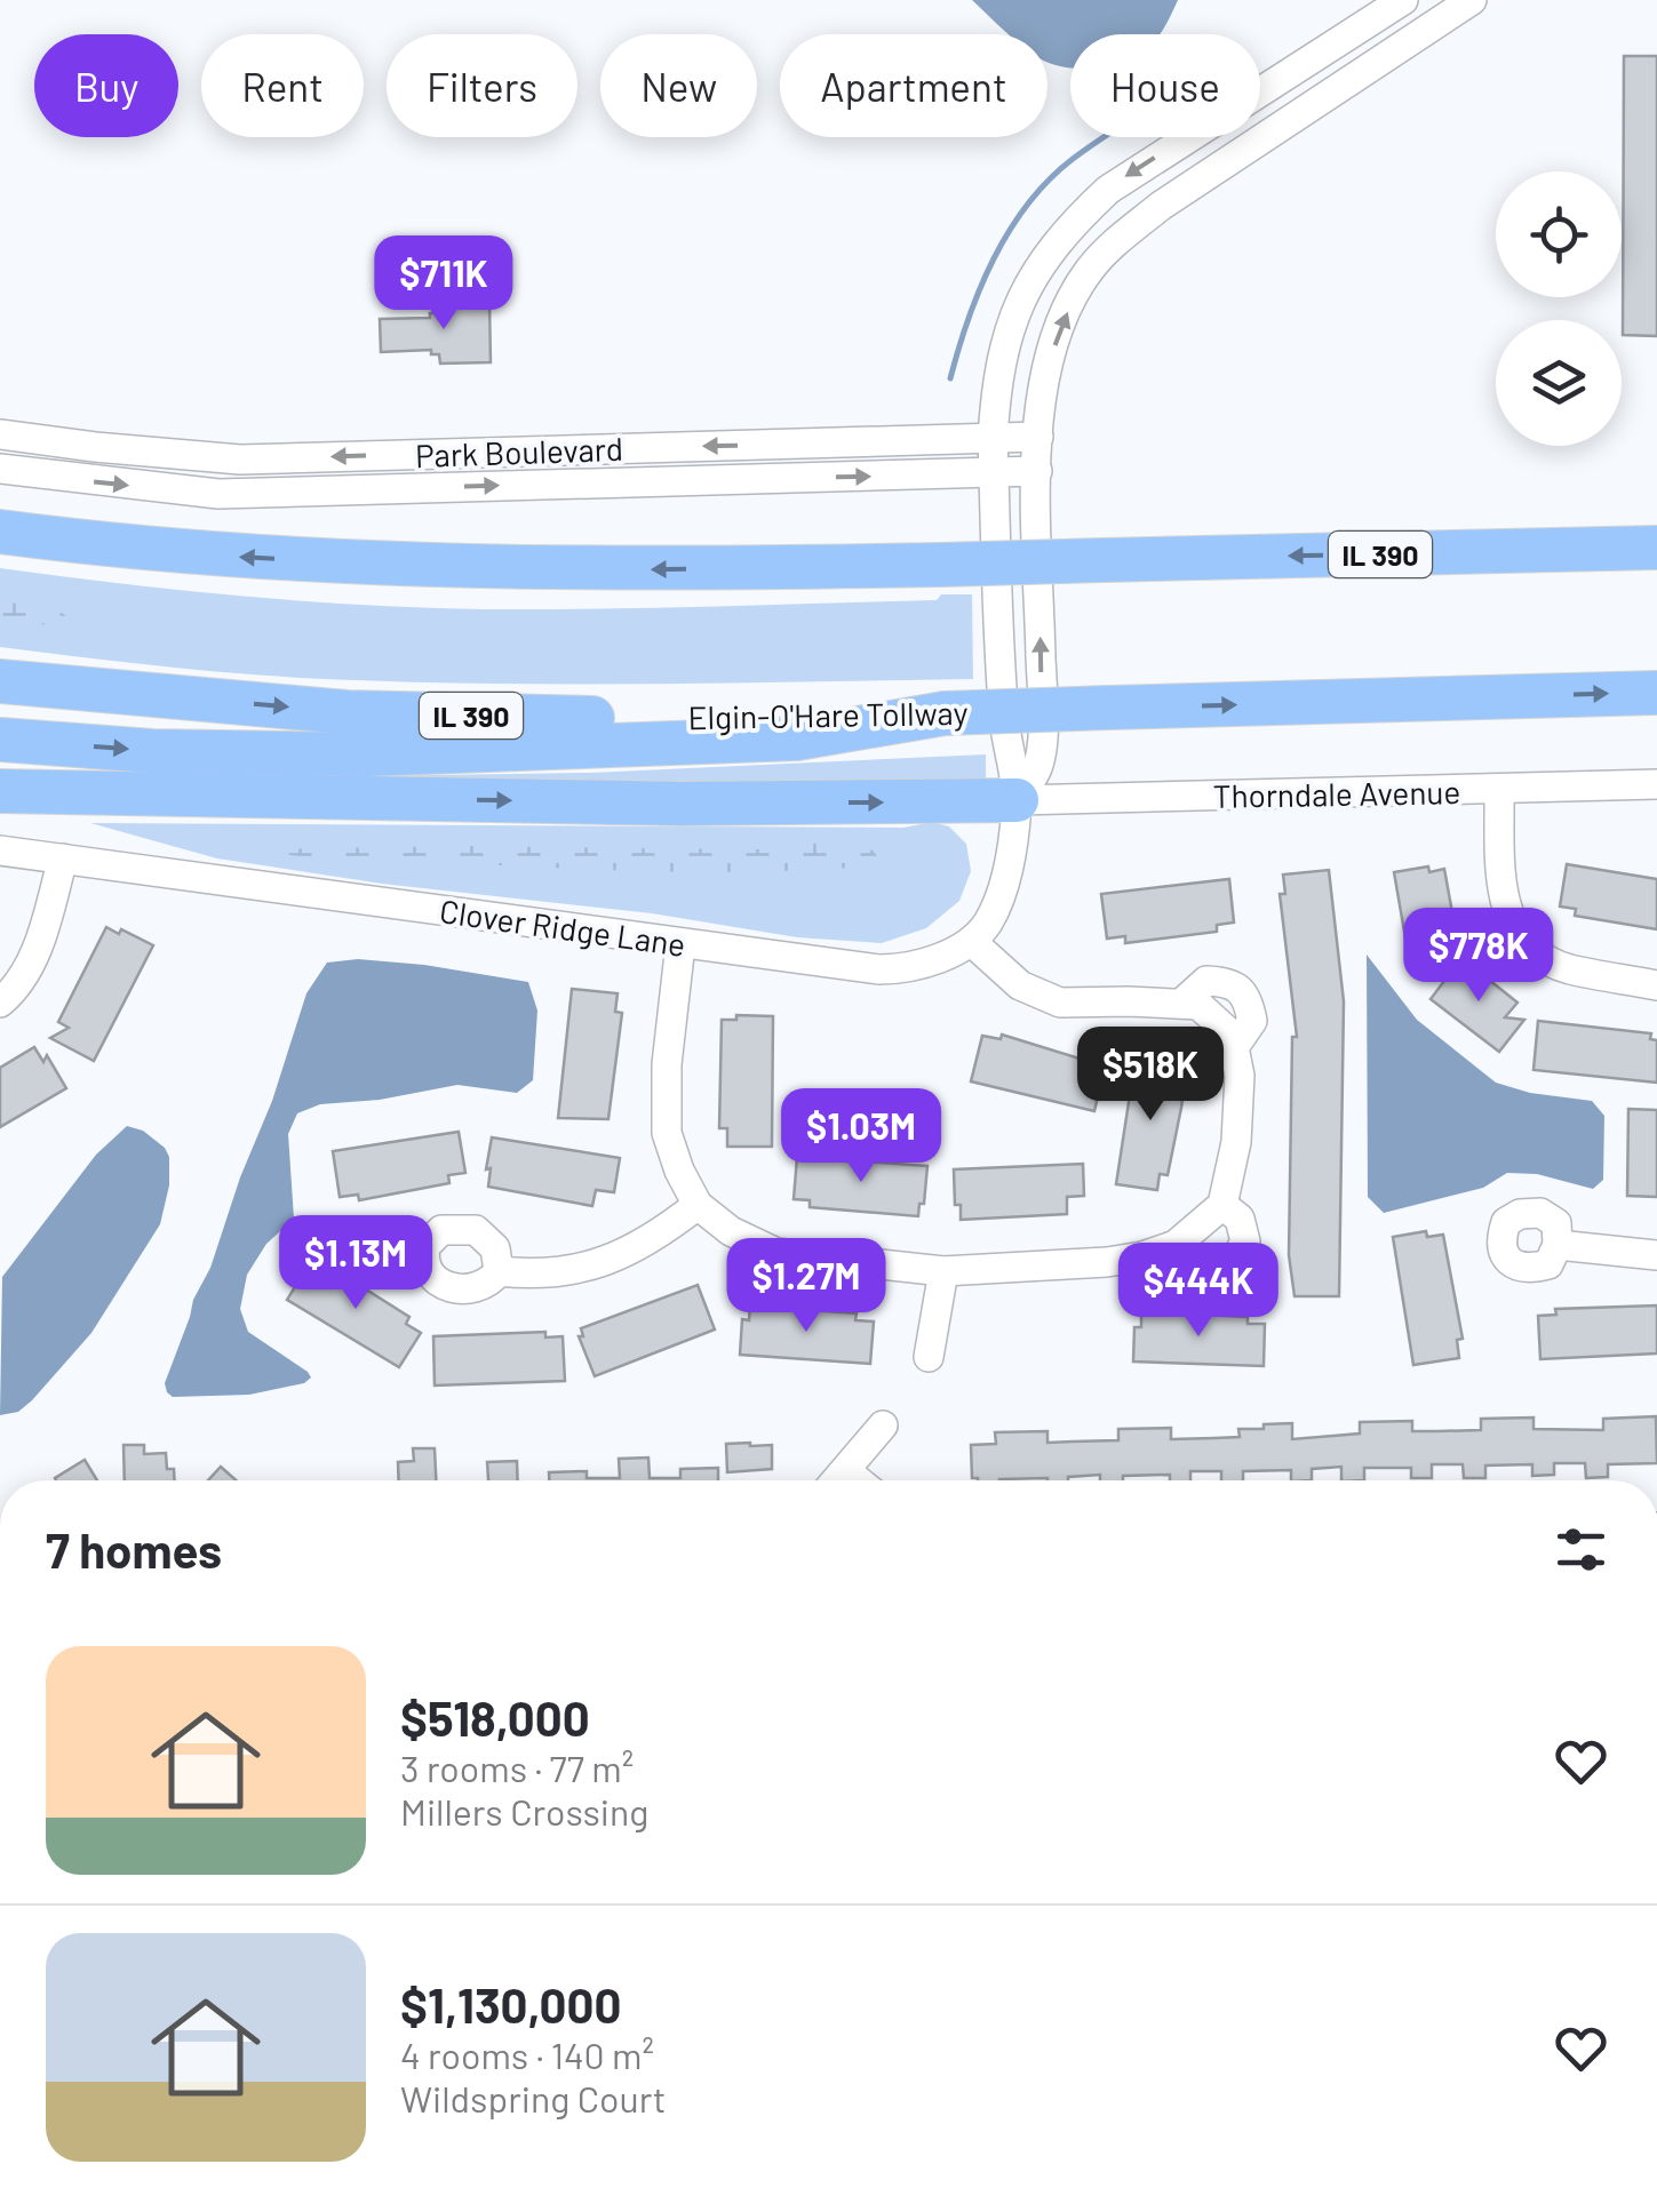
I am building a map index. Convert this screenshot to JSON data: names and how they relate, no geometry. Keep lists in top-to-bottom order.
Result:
{
  "streets": {
    "highway": ["IL 390", "Elgin-O'Hare Tollway"],
    "street": ["Park Boulevard", "Thorndale Avenue", "Clover Ridge Lane"]
  },
  "page": {
    "chip": [
      "Buy",
      "Rent",
      "Filters",
      "New",
      "Apartment",
      "House"
    ],
    "price": [
      "$711K",
      "$778K",
      "$518K",
      "$1.03M",
      "$1.13M",
      "$1.27M",
      "$444K"
    ],
    "heading": "7 homes",
    "list": [
      {
        "name": "$518,000",
        "note": "3 rooms · 77 m² · Millers Crossing"
      },
      {
        "name": "$1,130,000",
        "note": "4 rooms · 140 m² · Wildspring Court"
      }
    ]
  }
}
